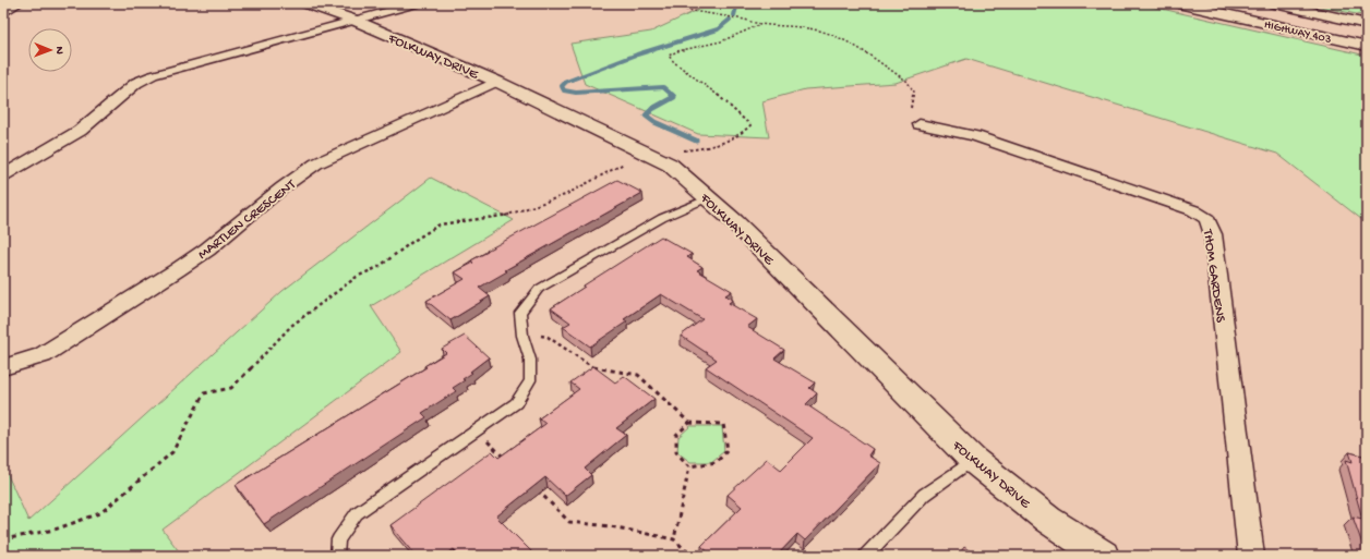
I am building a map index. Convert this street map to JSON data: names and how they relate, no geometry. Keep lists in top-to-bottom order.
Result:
{
  "streets": {
    "highway": ["HIGHWAY 403"],
    "street": ["FOLKWAY DRIVE", "MARTLEN CRESCENT", "THOM GARDENS"]
  },
  "crossings": [
    ["FOLKWAY DRIVE", "MARTLEN CRESCENT"]
  ],
  "north": "right"
}
